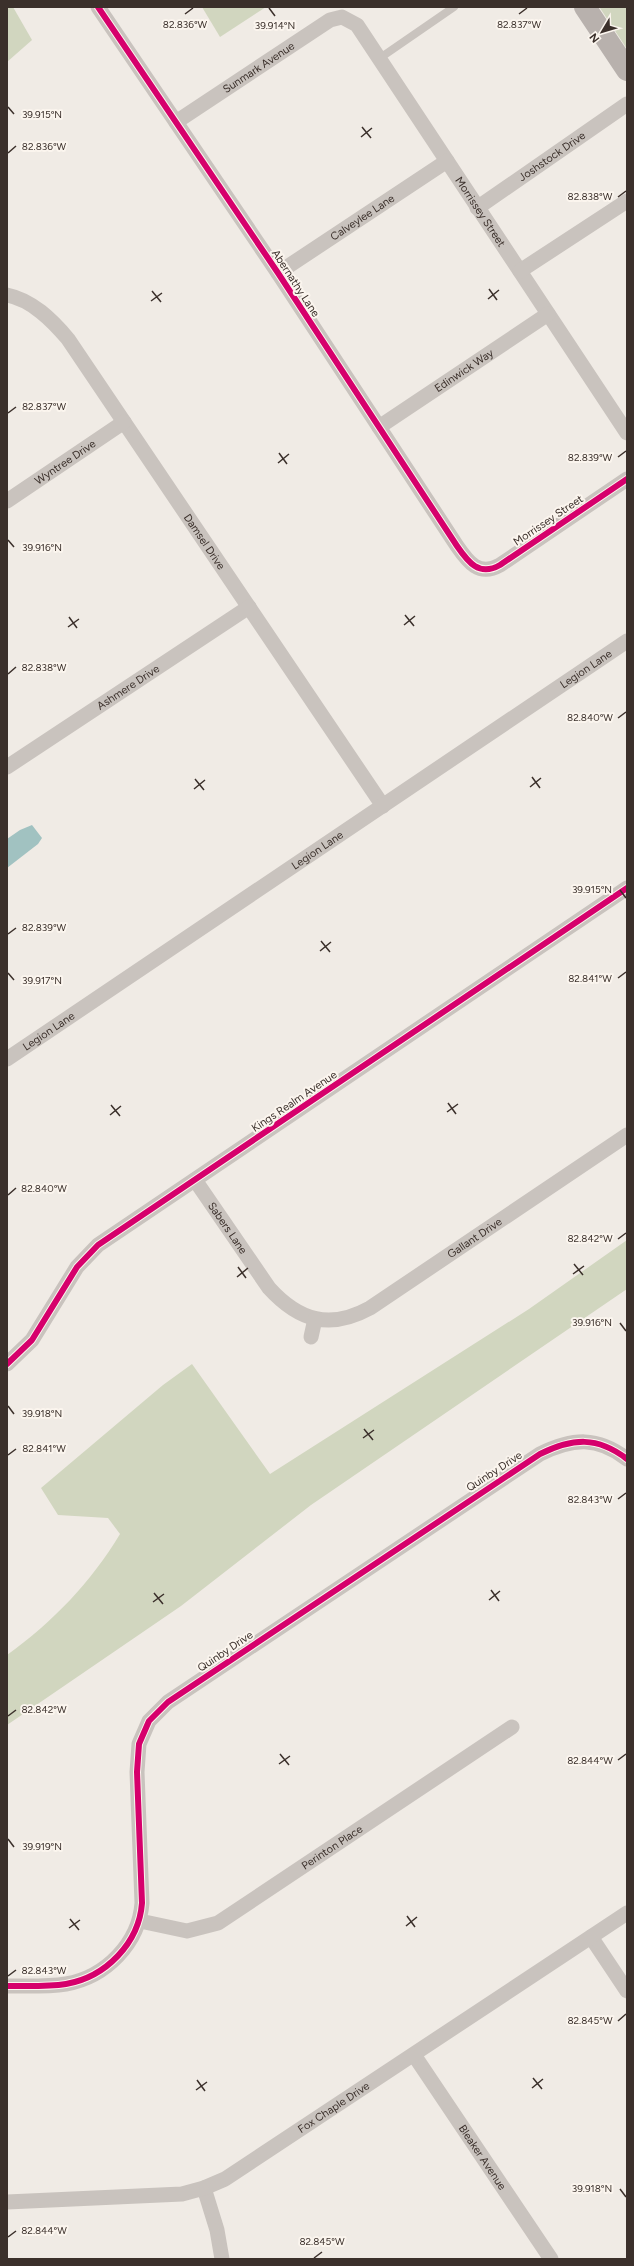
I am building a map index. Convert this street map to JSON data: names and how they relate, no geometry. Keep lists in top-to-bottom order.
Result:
{
  "streets": {
    "street": [
      "Sunmark Avenue",
      "Joshstock Drive",
      "Morrissey Street",
      "Calveylee Lane",
      "Abernathy Lane",
      "Edinwick Way",
      "Wyntree Drive",
      "Damsel Drive",
      "Legion Lane",
      "Ashmere Drive",
      "Kings Realm Avenue",
      "Sabers Lane",
      "Gallant Drive",
      "Quinby Drive",
      "Perinton Place",
      "Fox Chaple Drive",
      "Bleaker Avenue"
    ]
  },
  "crossings": [
    ["Sunmark Avenue", "Morrissey Street"],
    ["Sunmark Avenue", "Abernathy Lane"],
    ["Joshstock Drive", "Morrissey Street"],
    ["Morrissey Street", "Calveylee Lane"],
    ["Morrissey Street", "Abernathy Lane"],
    ["Morrissey Street", "Edinwick Way"],
    ["Calveylee Lane", "Abernathy Lane"],
    ["Abernathy Lane", "Edinwick Way"],
    ["Wyntree Drive", "Damsel Drive"],
    ["Damsel Drive", "Legion Lane"],
    ["Damsel Drive", "Ashmere Drive"],
    ["Kings Realm Avenue", "Sabers Lane"],
    ["Sabers Lane", "Gallant Drive"],
    ["Quinby Drive", "Perinton Place"],
    ["Fox Chaple Drive", "Bleaker Avenue"]
  ],
  "north": "bottom left",
  "coordinates": [
    "82.836°W",
    "82.837°W",
    "39.914°N",
    "39.915°N",
    "82.838°W",
    "82.839°W",
    "39.916°N",
    "82.840°W",
    "82.841°W",
    "39.917°N",
    "82.842°W",
    "39.918°N",
    "82.843°W",
    "82.844°W",
    "39.919°N",
    "82.845°W"
  ]
}
